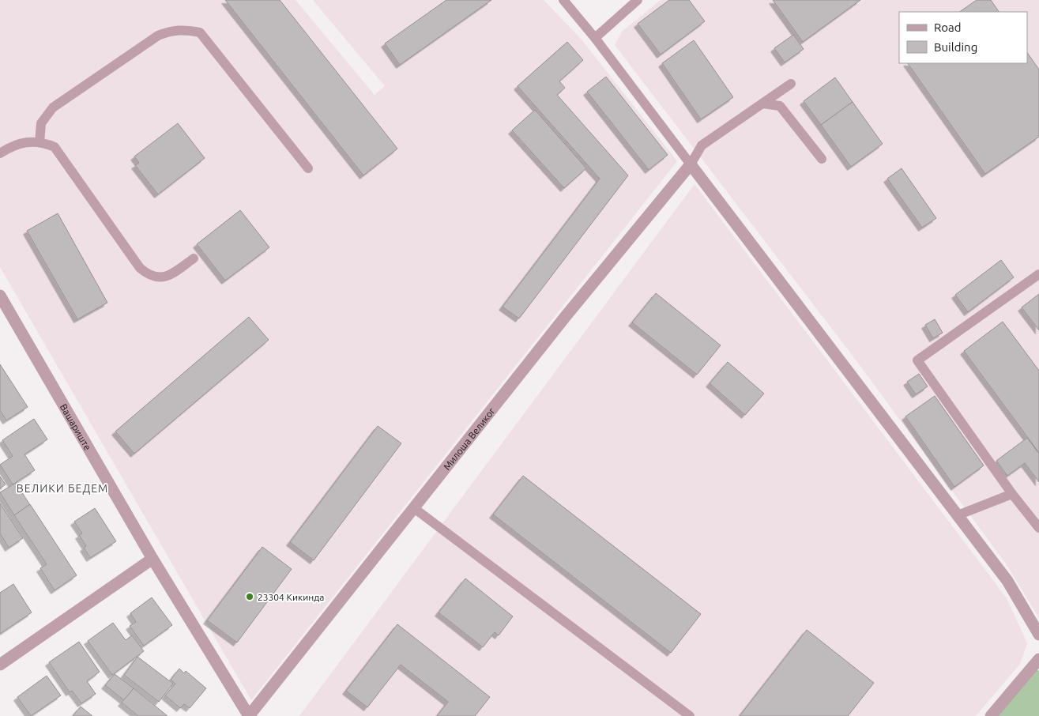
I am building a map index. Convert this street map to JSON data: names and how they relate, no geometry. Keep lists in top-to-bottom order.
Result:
{
  "streets": {
    "street": ["Вашариште", "Милоша Великог"]
  },
  "crossings": [
    ["Вашариште", "Милоша Великог"]
  ],
  "districts": ["ВЕЛИКИ БЕДЕМ"],
  "places": ["23304 Кикинда"],
  "legend": ["Road", "Building"]
}
